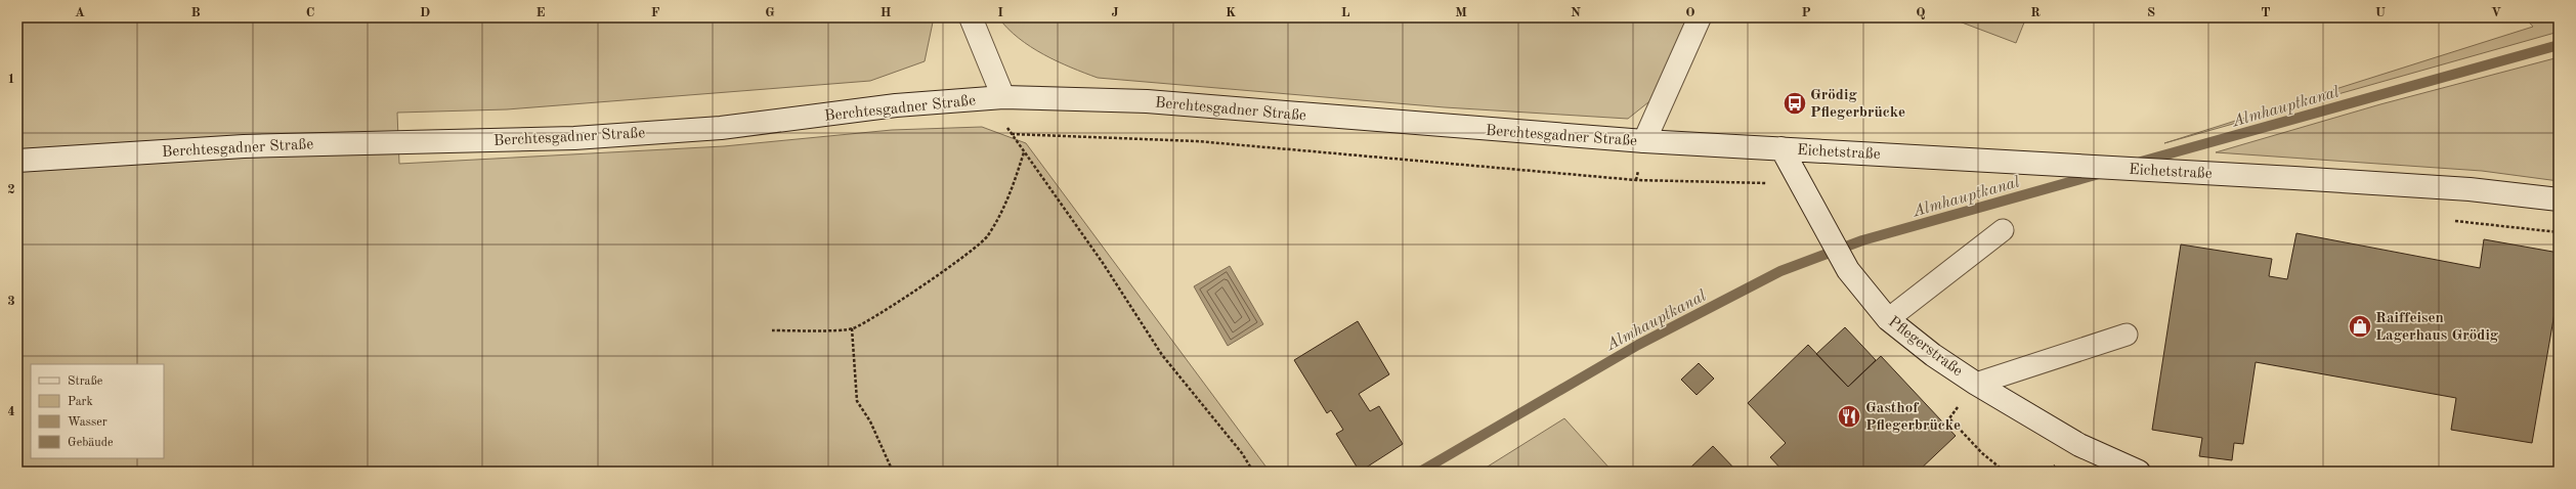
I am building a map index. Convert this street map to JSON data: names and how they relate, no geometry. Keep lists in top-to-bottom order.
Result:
{
  "streets": {
    "main road": ["Berchtesgadner Straße", "Eichetstraße", "Pflegerstraße"]
  },
  "crossings": [
    ["Berchtesgadner Straße", "Eichetstraße"],
    ["Berchtesgadner Straße", "Pflegerstraße"],
    ["Eichetstraße", "Pflegerstraße"]
  ],
  "water": ["Almhauptkanal"],
  "places": {
    "bus stop": ["Grödig Pflegerbrücke"],
    "shop": ["Raiffeisen Lagerhaus Grödig"],
    "restaurant": ["Gasthof Pflegerbrücke"]
  },
  "legend": [
    "Straße",
    "Park",
    "Wasser",
    "Gebäude"
  ],
  "grid": {
    "columns": [
      "A",
      "B",
      "C",
      "D",
      "E",
      "F",
      "G",
      "H",
      "I",
      "J",
      "K",
      "L",
      "M",
      "N",
      "O",
      "P",
      "Q",
      "R",
      "S",
      "T",
      "U",
      "V"
    ],
    "rows": [
      "1",
      "2",
      "3",
      "4"
    ]
  }
}
